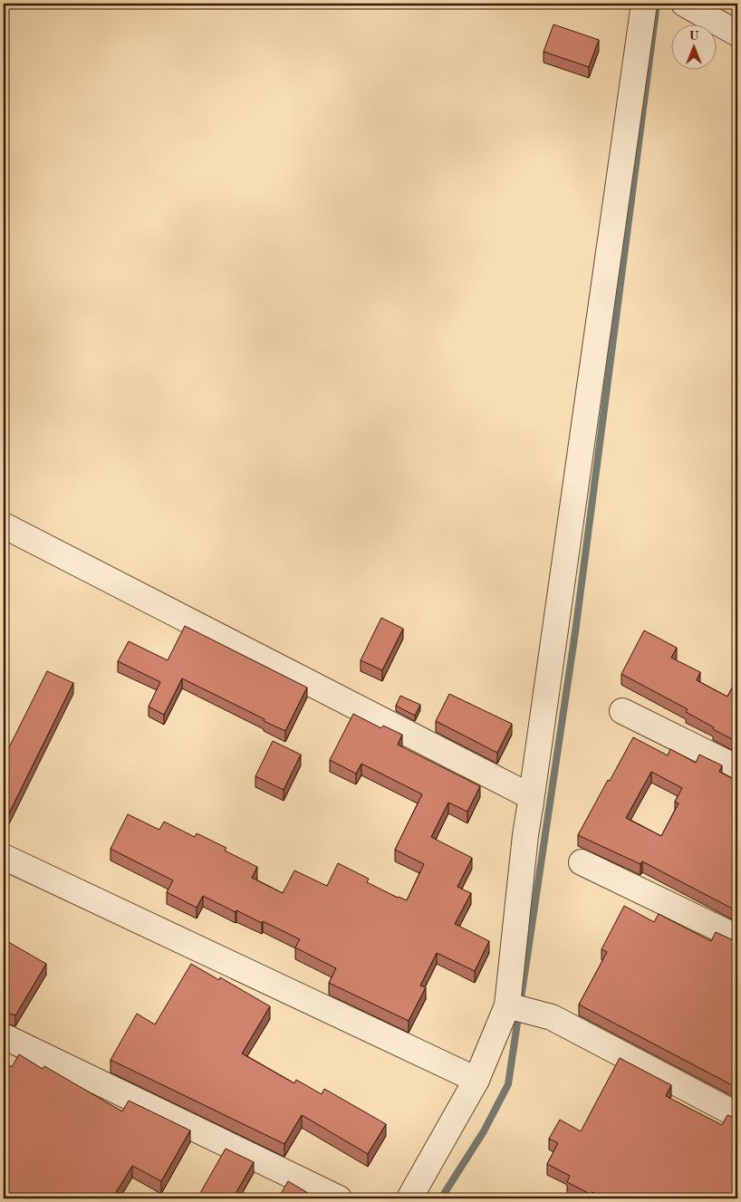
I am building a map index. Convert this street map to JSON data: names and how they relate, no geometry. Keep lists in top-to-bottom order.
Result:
{
  "north": "top"
}
